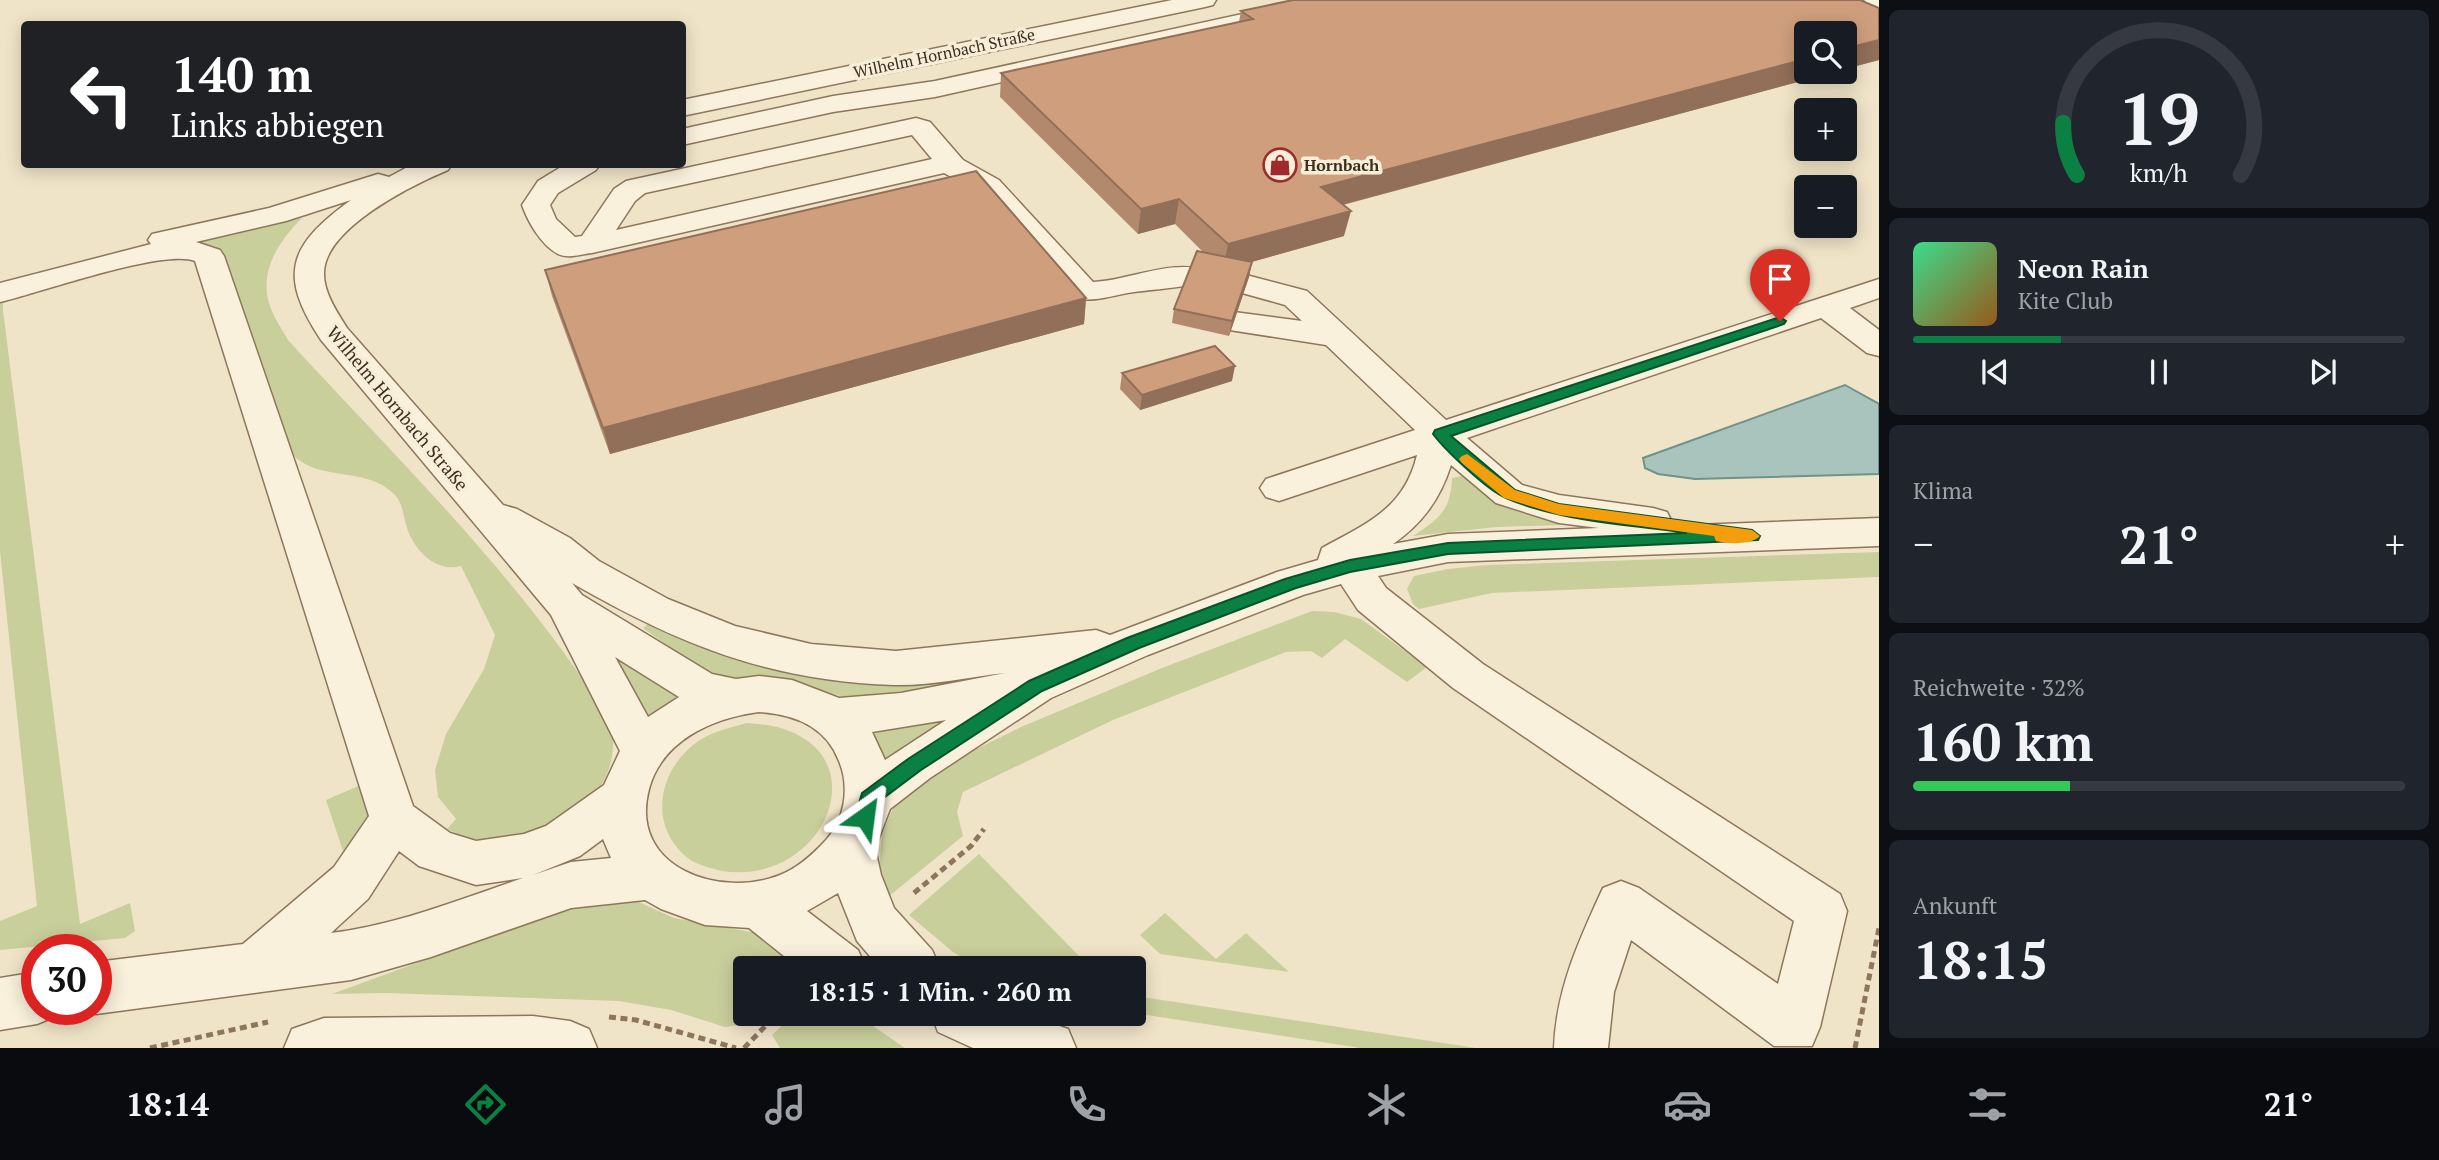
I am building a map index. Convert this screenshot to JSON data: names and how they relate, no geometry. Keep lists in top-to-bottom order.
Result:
{
  "streets": {
    "street": ["Wilhelm Hornbach Straße"]
  },
  "places": {
    "shop": ["Hornbach"]
  },
  "page": {
    "map_buttons": ["+", "−"],
    "turn": ["140 m", "Links abbiegen"],
    "song": ["Neon Rain", "Kite Club"],
    "tile": [
      "Klima",
      ["Reichweite · 32%", "160 km"],
      ["Ankunft", "18:15"]
    ],
    "heat": ["−", "21°", "+"],
    "limit": "30",
    "trip": "18:15 · 1 Min. · 260 m",
    "tabs": ["18:14", "21°"],
    "gauge": ["19", "km/h"]
  }
}
